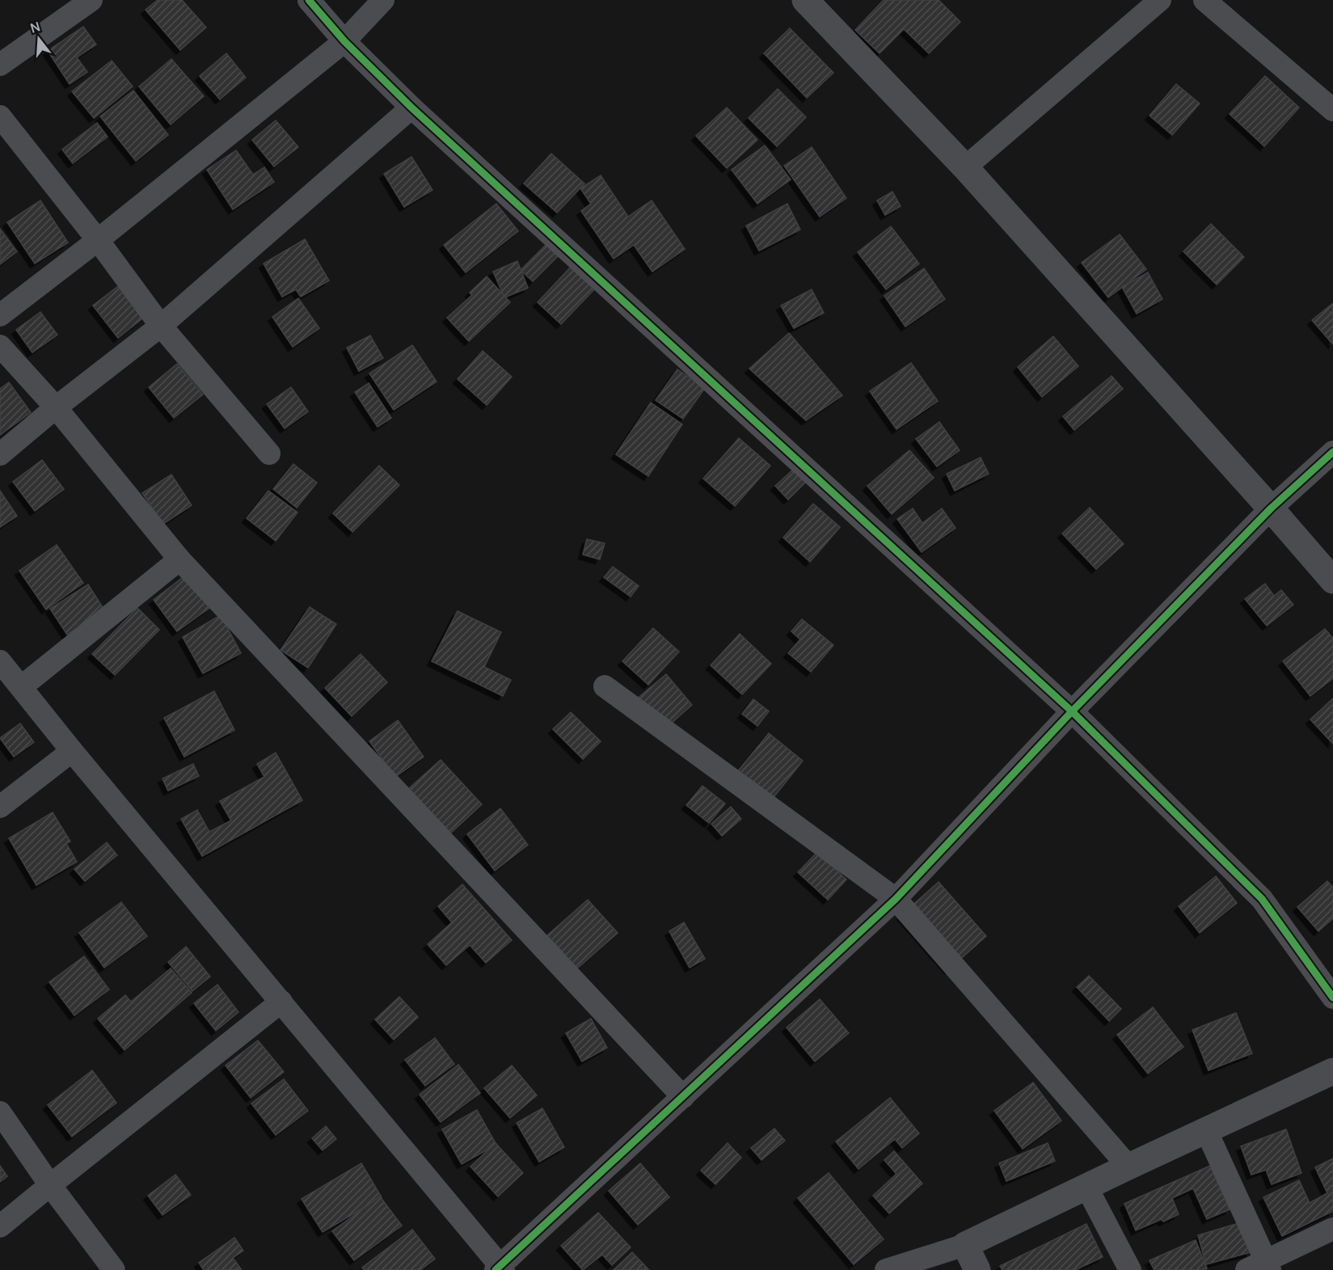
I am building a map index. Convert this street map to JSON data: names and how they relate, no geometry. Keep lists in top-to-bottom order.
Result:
{
  "north": "top"
}
